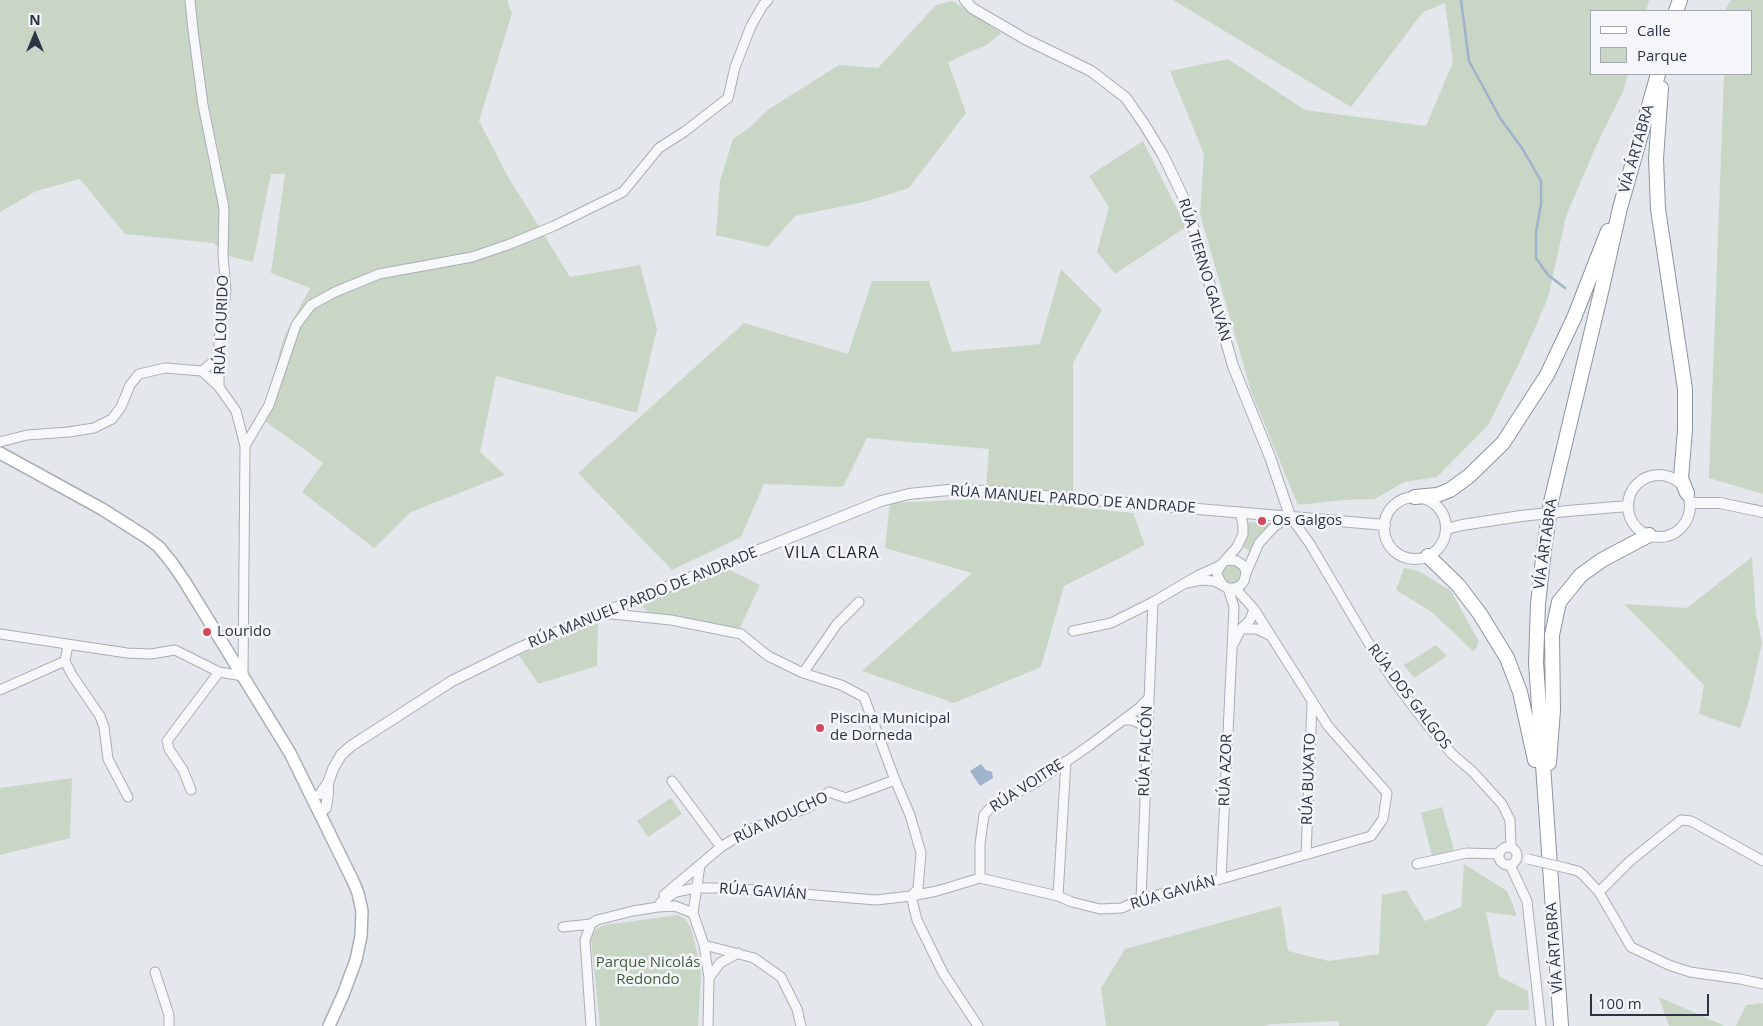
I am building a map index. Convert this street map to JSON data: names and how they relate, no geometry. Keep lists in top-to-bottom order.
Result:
{
  "streets": {
    "highway": ["VÍA ÁRTABRA"],
    "street": [
      "RÚA TIERNO GALVÁN",
      "RÚA LOURIDO",
      "RÚA MANUEL PARDO DE ANDRADE",
      "RÚA DOS GALGOS",
      "RÚA FALCÓN",
      "RÚA AZOR",
      "RÚA BUXATO",
      "RÚA VOITRE",
      "RÚA MOUCHO",
      "RÚA GAVIÁN"
    ]
  },
  "crossings": [
    ["RÚA TIERNO GALVÁN", "RÚA MANUEL PARDO DE ANDRADE"],
    ["RÚA TIERNO GALVÁN", "RÚA DOS GALGOS"],
    ["RÚA MANUEL PARDO DE ANDRADE", "RÚA DOS GALGOS"],
    ["RÚA FALCÓN", "RÚA VOITRE"],
    ["RÚA FALCÓN", "RÚA GAVIÁN"],
    ["RÚA AZOR", "RÚA GAVIÁN"],
    ["RÚA BUXATO", "RÚA GAVIÁN"],
    ["RÚA VOITRE", "RÚA GAVIÁN"],
    ["RÚA MOUCHO", "RÚA GAVIÁN"]
  ],
  "districts": ["VILA CLARA"],
  "parks": ["Parque Nicolás Redondo"],
  "places": ["Os Galgos", "Lourido", "Piscina Municipal de Dorneda"],
  "legend": ["Calle", "Parque"],
  "scale_bar": "100 m",
  "north": "top"
}
